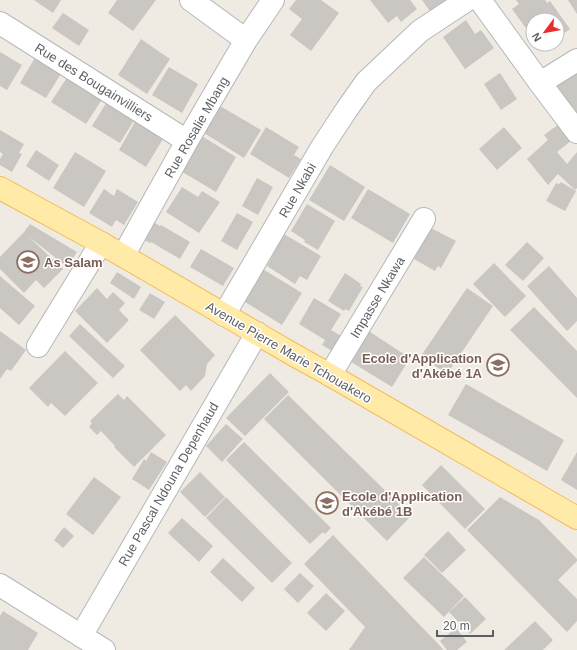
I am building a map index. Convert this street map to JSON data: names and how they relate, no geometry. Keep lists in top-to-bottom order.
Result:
{
  "streets": {
    "main road": ["Avenue Pierre Marie Tchouakero"],
    "street": [
      "Rue des Bougainvilliers",
      "Rue Rosalie Mbang",
      "Rue Nkabi",
      "Impasse Nkawa",
      "Rue Pascal Ndouna Depenhaud"
    ]
  },
  "crossings": [
    ["Rue des Bougainvilliers", "Rue Rosalie Mbang"],
    ["Rue Rosalie Mbang", "Avenue Pierre Marie Tchouakero"],
    ["Rue Nkabi", "Avenue Pierre Marie Tchouakero"],
    ["Impasse Nkawa", "Avenue Pierre Marie Tchouakero"],
    ["Avenue Pierre Marie Tchouakero", "Rue Pascal Ndouna Depenhaud"]
  ],
  "places": {
    "school or university": ["As Salam", "Ecole d'Application d'Akébé 1A", "Ecole d'Application d'Akébé 1B"]
  },
  "scale_bar": "20 m",
  "north": "bottom left"
}
